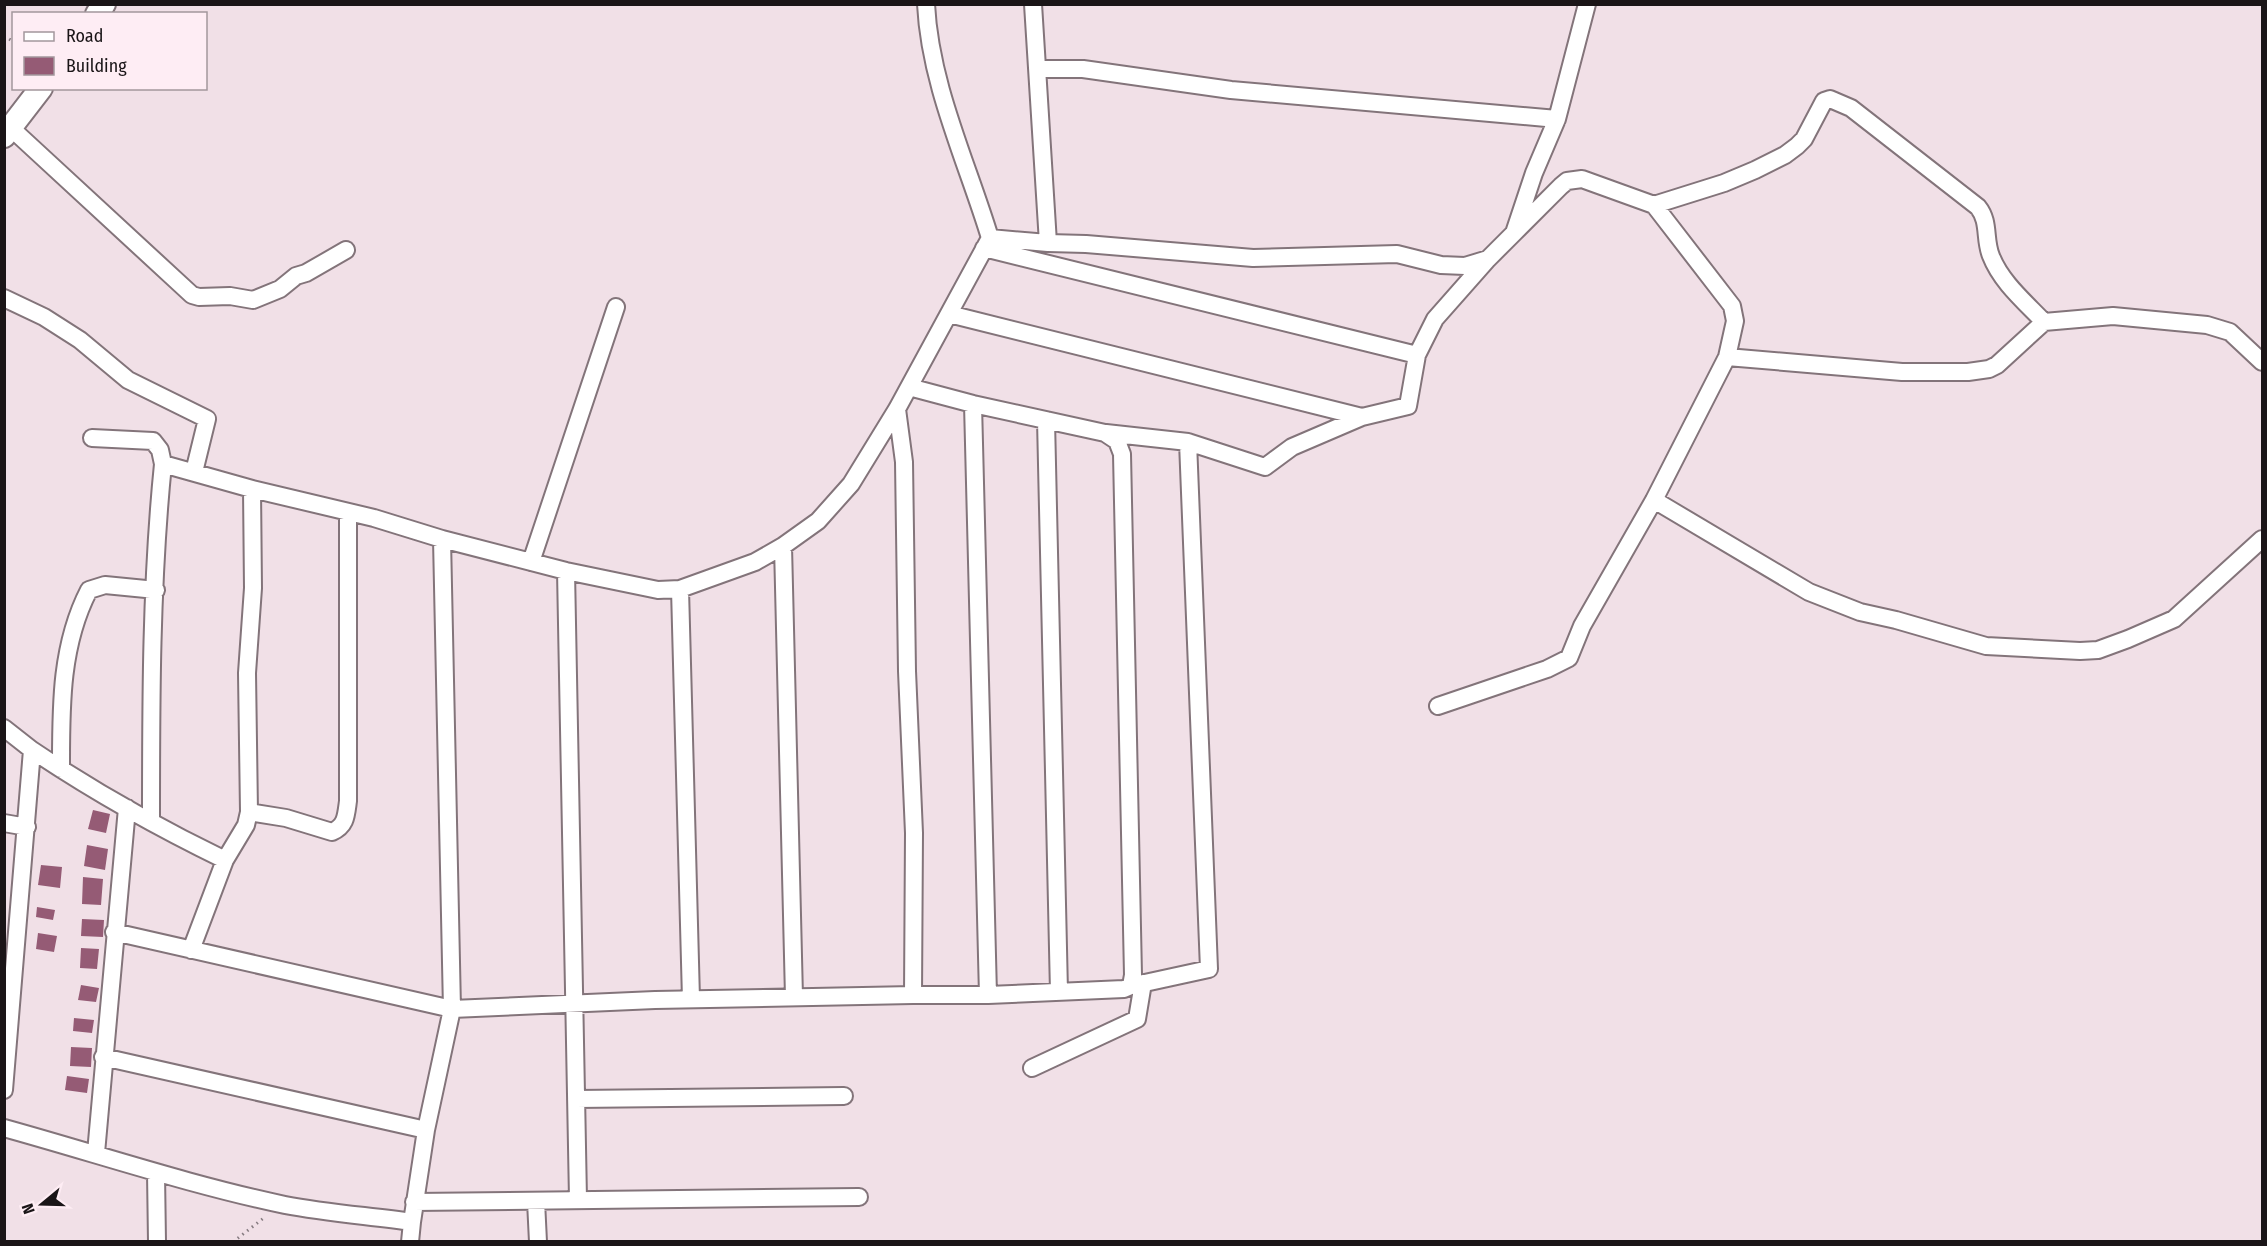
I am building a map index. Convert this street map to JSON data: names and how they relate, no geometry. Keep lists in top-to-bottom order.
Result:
{
  "legend": ["Road", "Building"],
  "north": "left"
}
